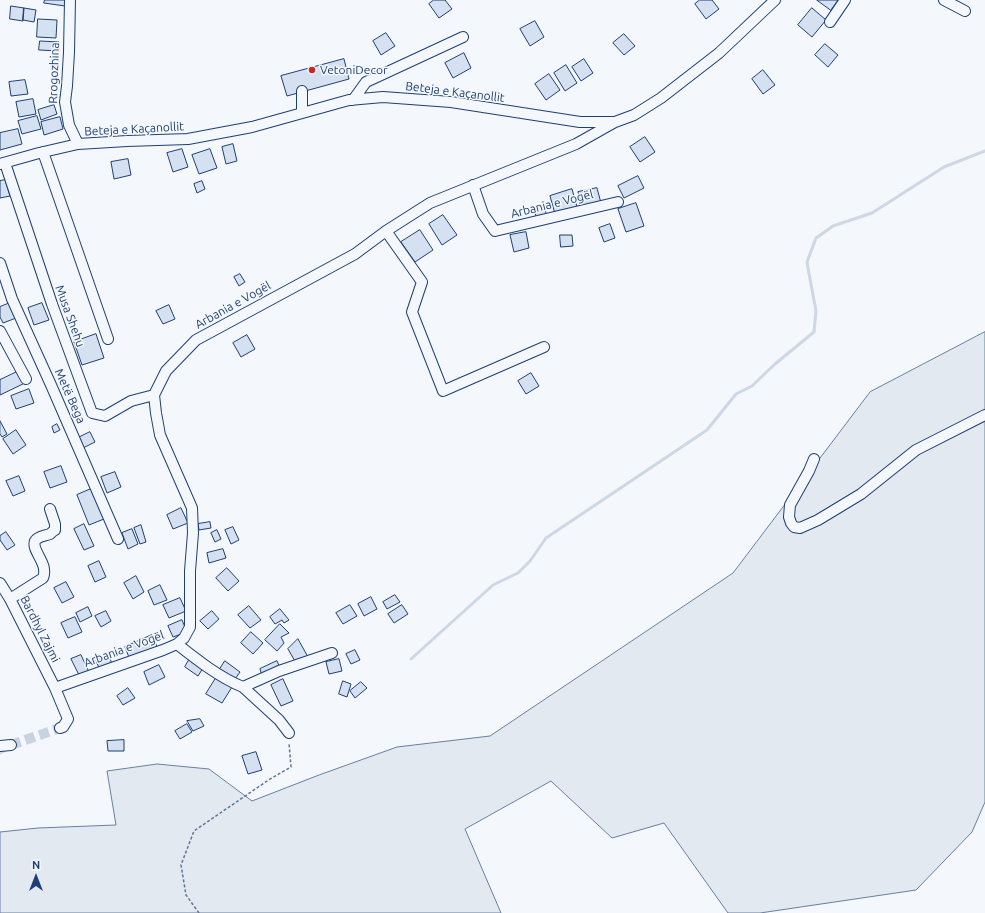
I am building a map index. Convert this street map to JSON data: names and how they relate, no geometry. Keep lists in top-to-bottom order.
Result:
{
  "streets": {
    "street": [
      "Rrogozhina",
      "Beteja e Kaçanollit",
      "Arbania e Vogël",
      "Musa Shehu",
      "Metë Bega",
      "Bardhyl Zajmi"
    ]
  },
  "crossings": [
    ["Rrogozhina", "Beteja e Kaçanollit"],
    ["Beteja e Kaçanollit", "Arbania e Vogël"],
    ["Beteja e Kaçanollit", "Musa Shehu"],
    ["Arbania e Vogël", "Musa Shehu"],
    ["Arbania e Vogël", "Bardhyl Zajmi"]
  ],
  "places": ["VetoniDecor"],
  "north": "top"
}
